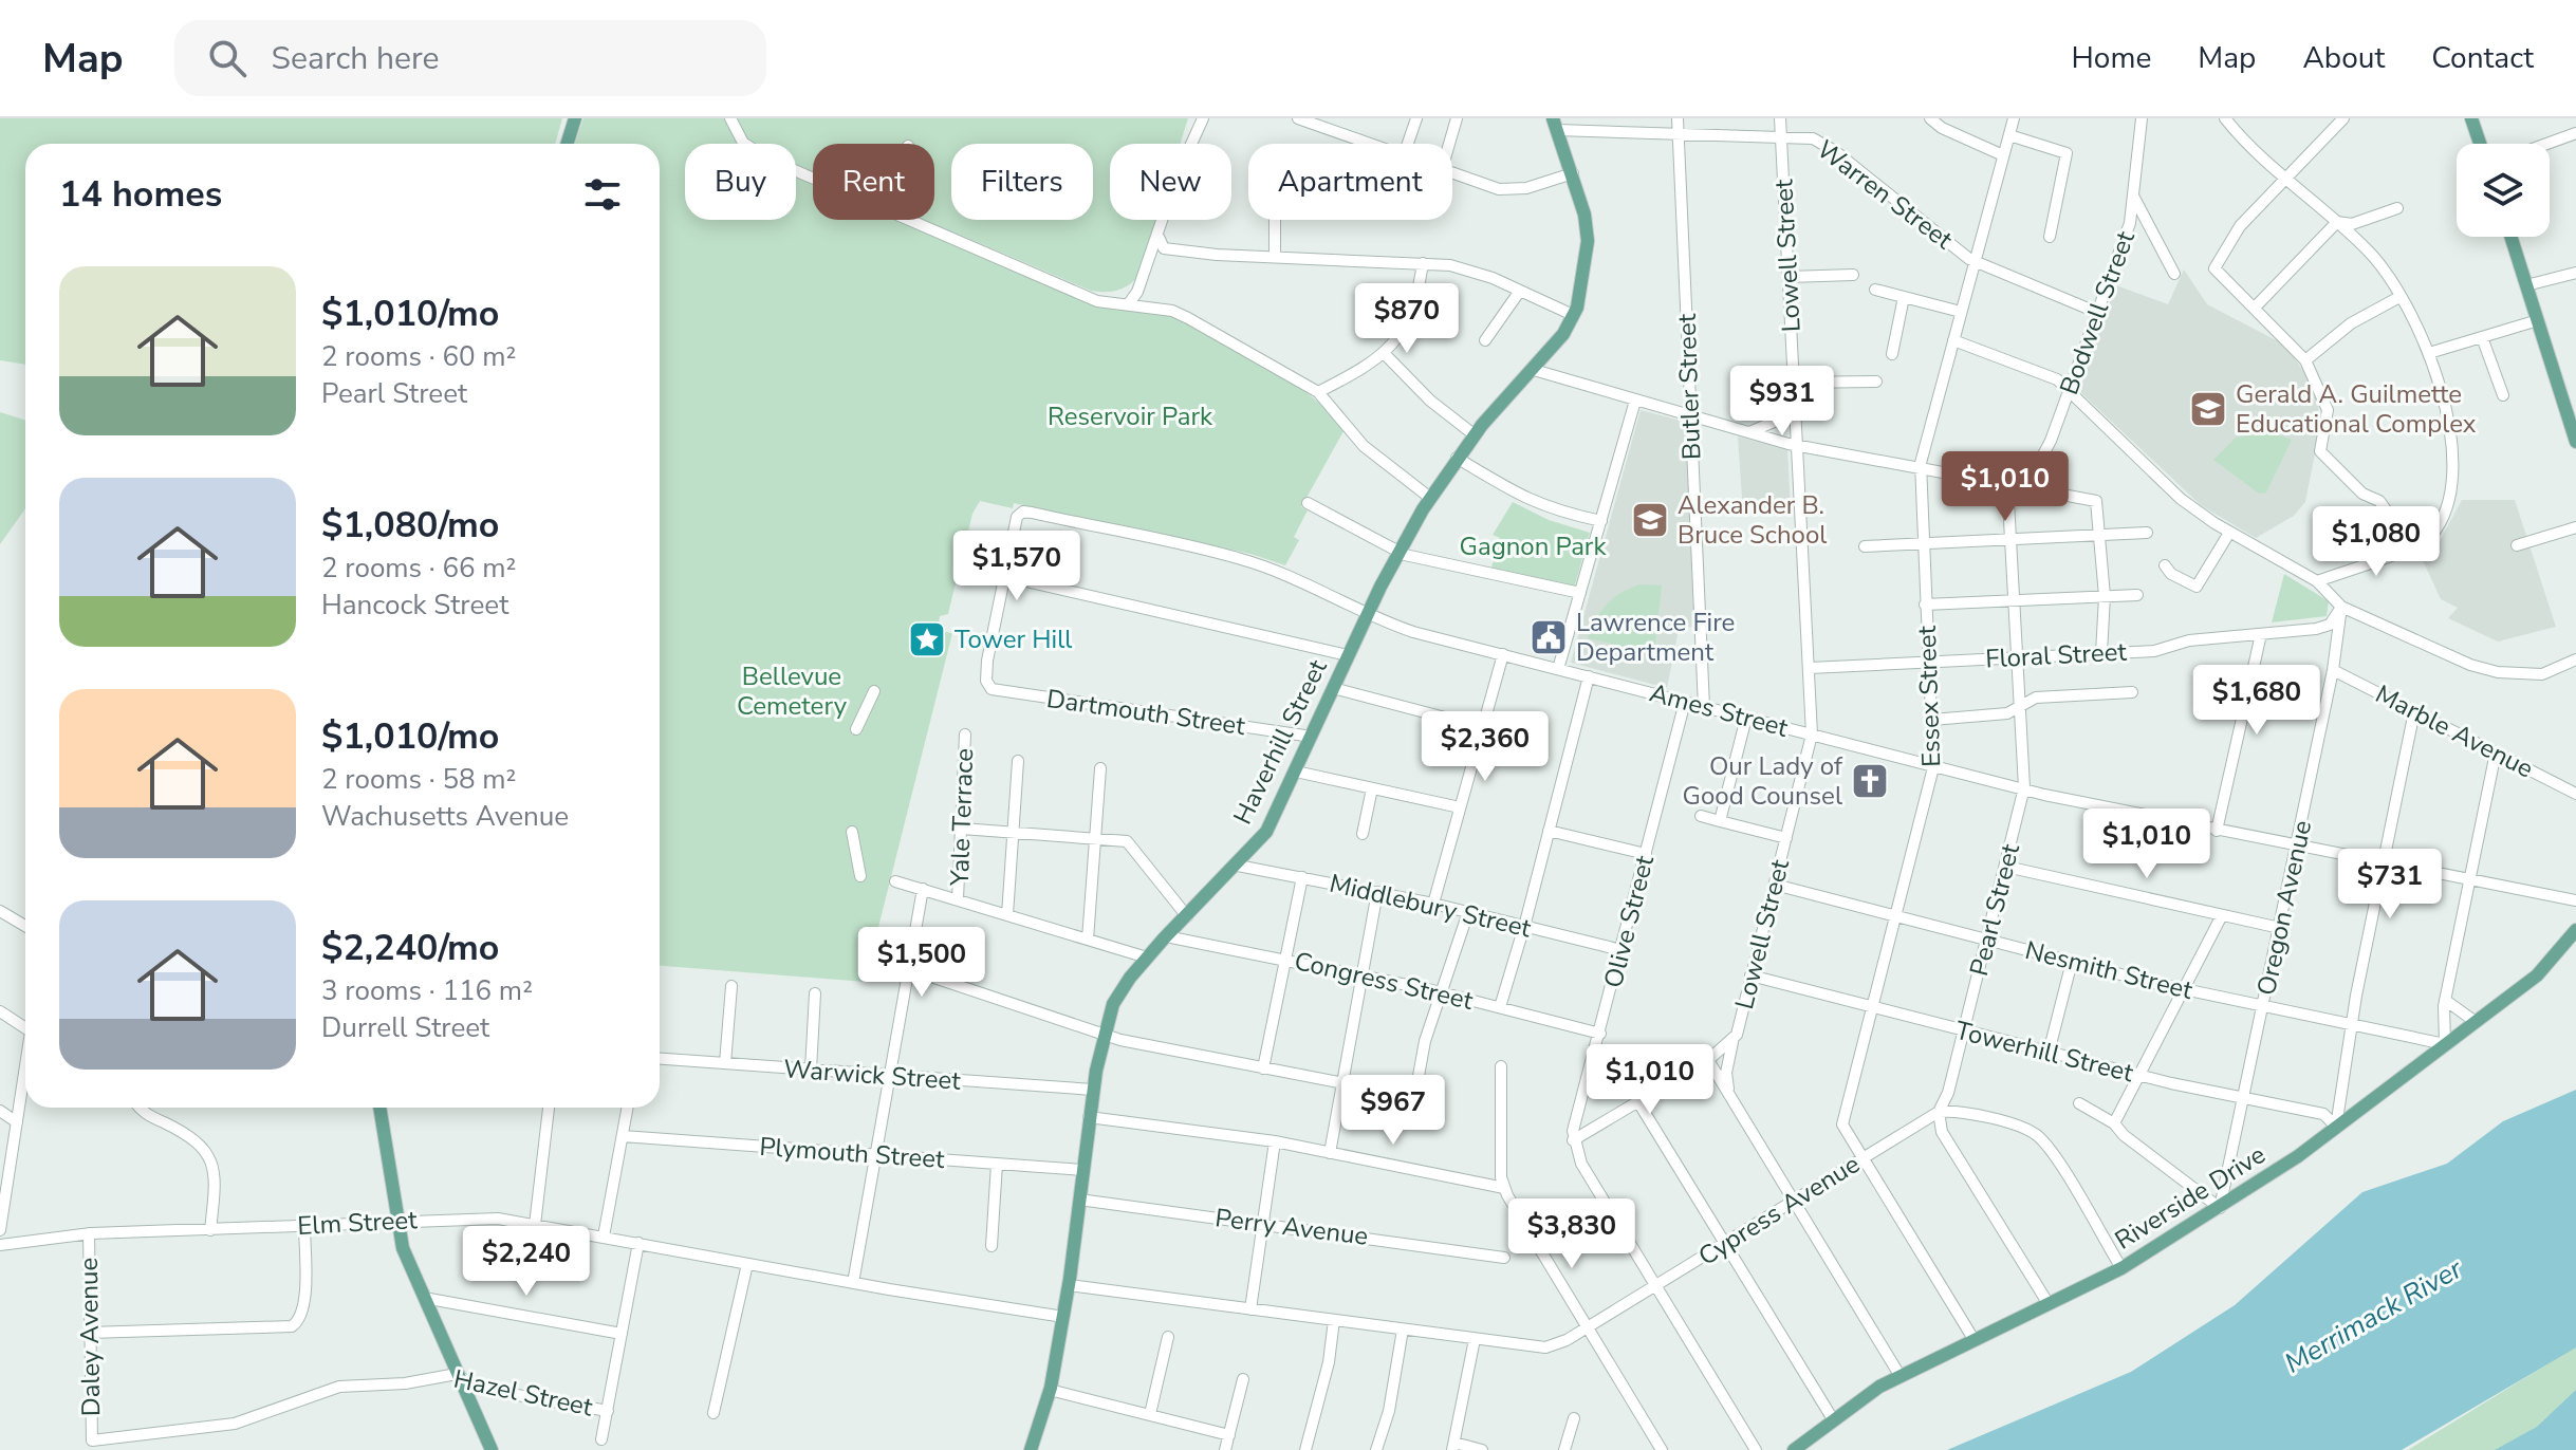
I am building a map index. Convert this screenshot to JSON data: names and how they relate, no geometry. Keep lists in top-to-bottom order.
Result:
{
  "streets": {
    "main road": ["Haverhill Street", "Riverside Drive"],
    "street": [
      "Warren Street",
      "Lowell Street",
      "Bodwell Street",
      "Butler Street",
      "Floral Street",
      "Essex Street",
      "Ames Street",
      "Dartmouth Street",
      "Marble Avenue",
      "Yale Terrace",
      "Middlebury Street",
      "Oregon Avenue",
      "Pearl Street",
      "Olive Street",
      "Nesmith Street",
      "Congress Street",
      "Towerhill Street",
      "Warwick Street",
      "Plymouth Street",
      "Cypress Avenue",
      "Elm Street",
      "Perry Avenue",
      "Daley Avenue",
      "Hazel Street"
    ]
  },
  "crossings": [
    ["Warren Street", "Lowell Street"],
    ["Warren Street", "Bodwell Street"],
    ["Warren Street", "Butler Street"],
    ["Warren Street", "Essex Street"],
    ["Warren Street", "Haverhill Street"],
    ["Lowell Street", "Floral Street"],
    ["Lowell Street", "Ames Street"],
    ["Lowell Street", "Nesmith Street"],
    ["Lowell Street", "Towerhill Street"],
    ["Lowell Street", "Riverside Drive"],
    ["Lowell Street", "Cypress Avenue"],
    ["Bodwell Street", "Pearl Street"],
    ["Butler Street", "Ames Street"],
    ["Floral Street", "Essex Street"],
    ["Floral Street", "Oregon Avenue"],
    ["Floral Street", "Pearl Street"],
    ["Essex Street", "Ames Street"],
    ["Essex Street", "Nesmith Street"],
    ["Essex Street", "Towerhill Street"],
    ["Essex Street", "Riverside Drive"],
    ["Essex Street", "Cypress Avenue"],
    ["Ames Street", "Dartmouth Street"],
    ["Ames Street", "Haverhill Street"],
    ["Ames Street", "Oregon Avenue"],
    ["Ames Street", "Pearl Street"],
    ["Ames Street", "Olive Street"],
    ["Dartmouth Street", "Haverhill Street"],
    ["Marble Avenue", "Oregon Avenue"],
    ["Haverhill Street", "Middlebury Street"],
    ["Haverhill Street", "Congress Street"],
    ["Haverhill Street", "Warwick Street"],
    ["Haverhill Street", "Plymouth Street"],
    ["Haverhill Street", "Cypress Avenue"],
    ["Haverhill Street", "Elm Street"],
    ["Haverhill Street", "Perry Avenue"],
    ["Middlebury Street", "Olive Street"],
    ["Oregon Avenue", "Nesmith Street"],
    ["Oregon Avenue", "Towerhill Street"],
    ["Oregon Avenue", "Riverside Drive"],
    ["Pearl Street", "Nesmith Street"],
    ["Pearl Street", "Towerhill Street"],
    ["Pearl Street", "Cypress Avenue"],
    ["Olive Street", "Congress Street"],
    ["Nesmith Street", "Riverside Drive"],
    ["Towerhill Street", "Riverside Drive"],
    ["Elm Street", "Daley Avenue"],
    ["Daley Avenue", "Hazel Street"]
  ],
  "water": ["Merrimack River"],
  "parks": ["Reservoir Park", "Gagnon Park", "Bellevue Cemetery"],
  "places": {
    "school or university": ["Gerald A. Guilmette Educational Complex", "Alexander B. Bruce School"],
    "public building": ["Lawrence Fire Department"],
    "place": ["Tower Hill"],
    "church": ["Our Lady of Good Counsel"]
  },
  "page": {
    "header": "Map",
    "search": "Search here",
    "nav": [
      "Home",
      "Map",
      "About",
      "Contact"
    ],
    "chip": [
      "Buy",
      "Rent",
      "Filters",
      "New",
      "Apartment"
    ],
    "heading": "14 homes",
    "list": [
      {
        "name": "$1,010/mo",
        "note": "2 rooms · 60 m² · Pearl Street"
      },
      {
        "name": "$1,080/mo",
        "note": "2 rooms · 66 m² · Hancock Street"
      },
      {
        "name": "$1,010/mo",
        "note": "2 rooms · 58 m² · Wachusetts Avenue"
      },
      {
        "name": "$2,240/mo",
        "note": "3 rooms · 116 m² · Durrell Street"
      }
    ],
    "price": [
      "$870",
      "$931",
      "$1,010",
      "$1,080",
      "$1,570",
      "$1,680",
      "$2,360",
      "$1,010",
      "$731",
      "$1,500",
      "$1,010",
      "$967",
      "$3,830",
      "$2,240"
    ]
  }
}
